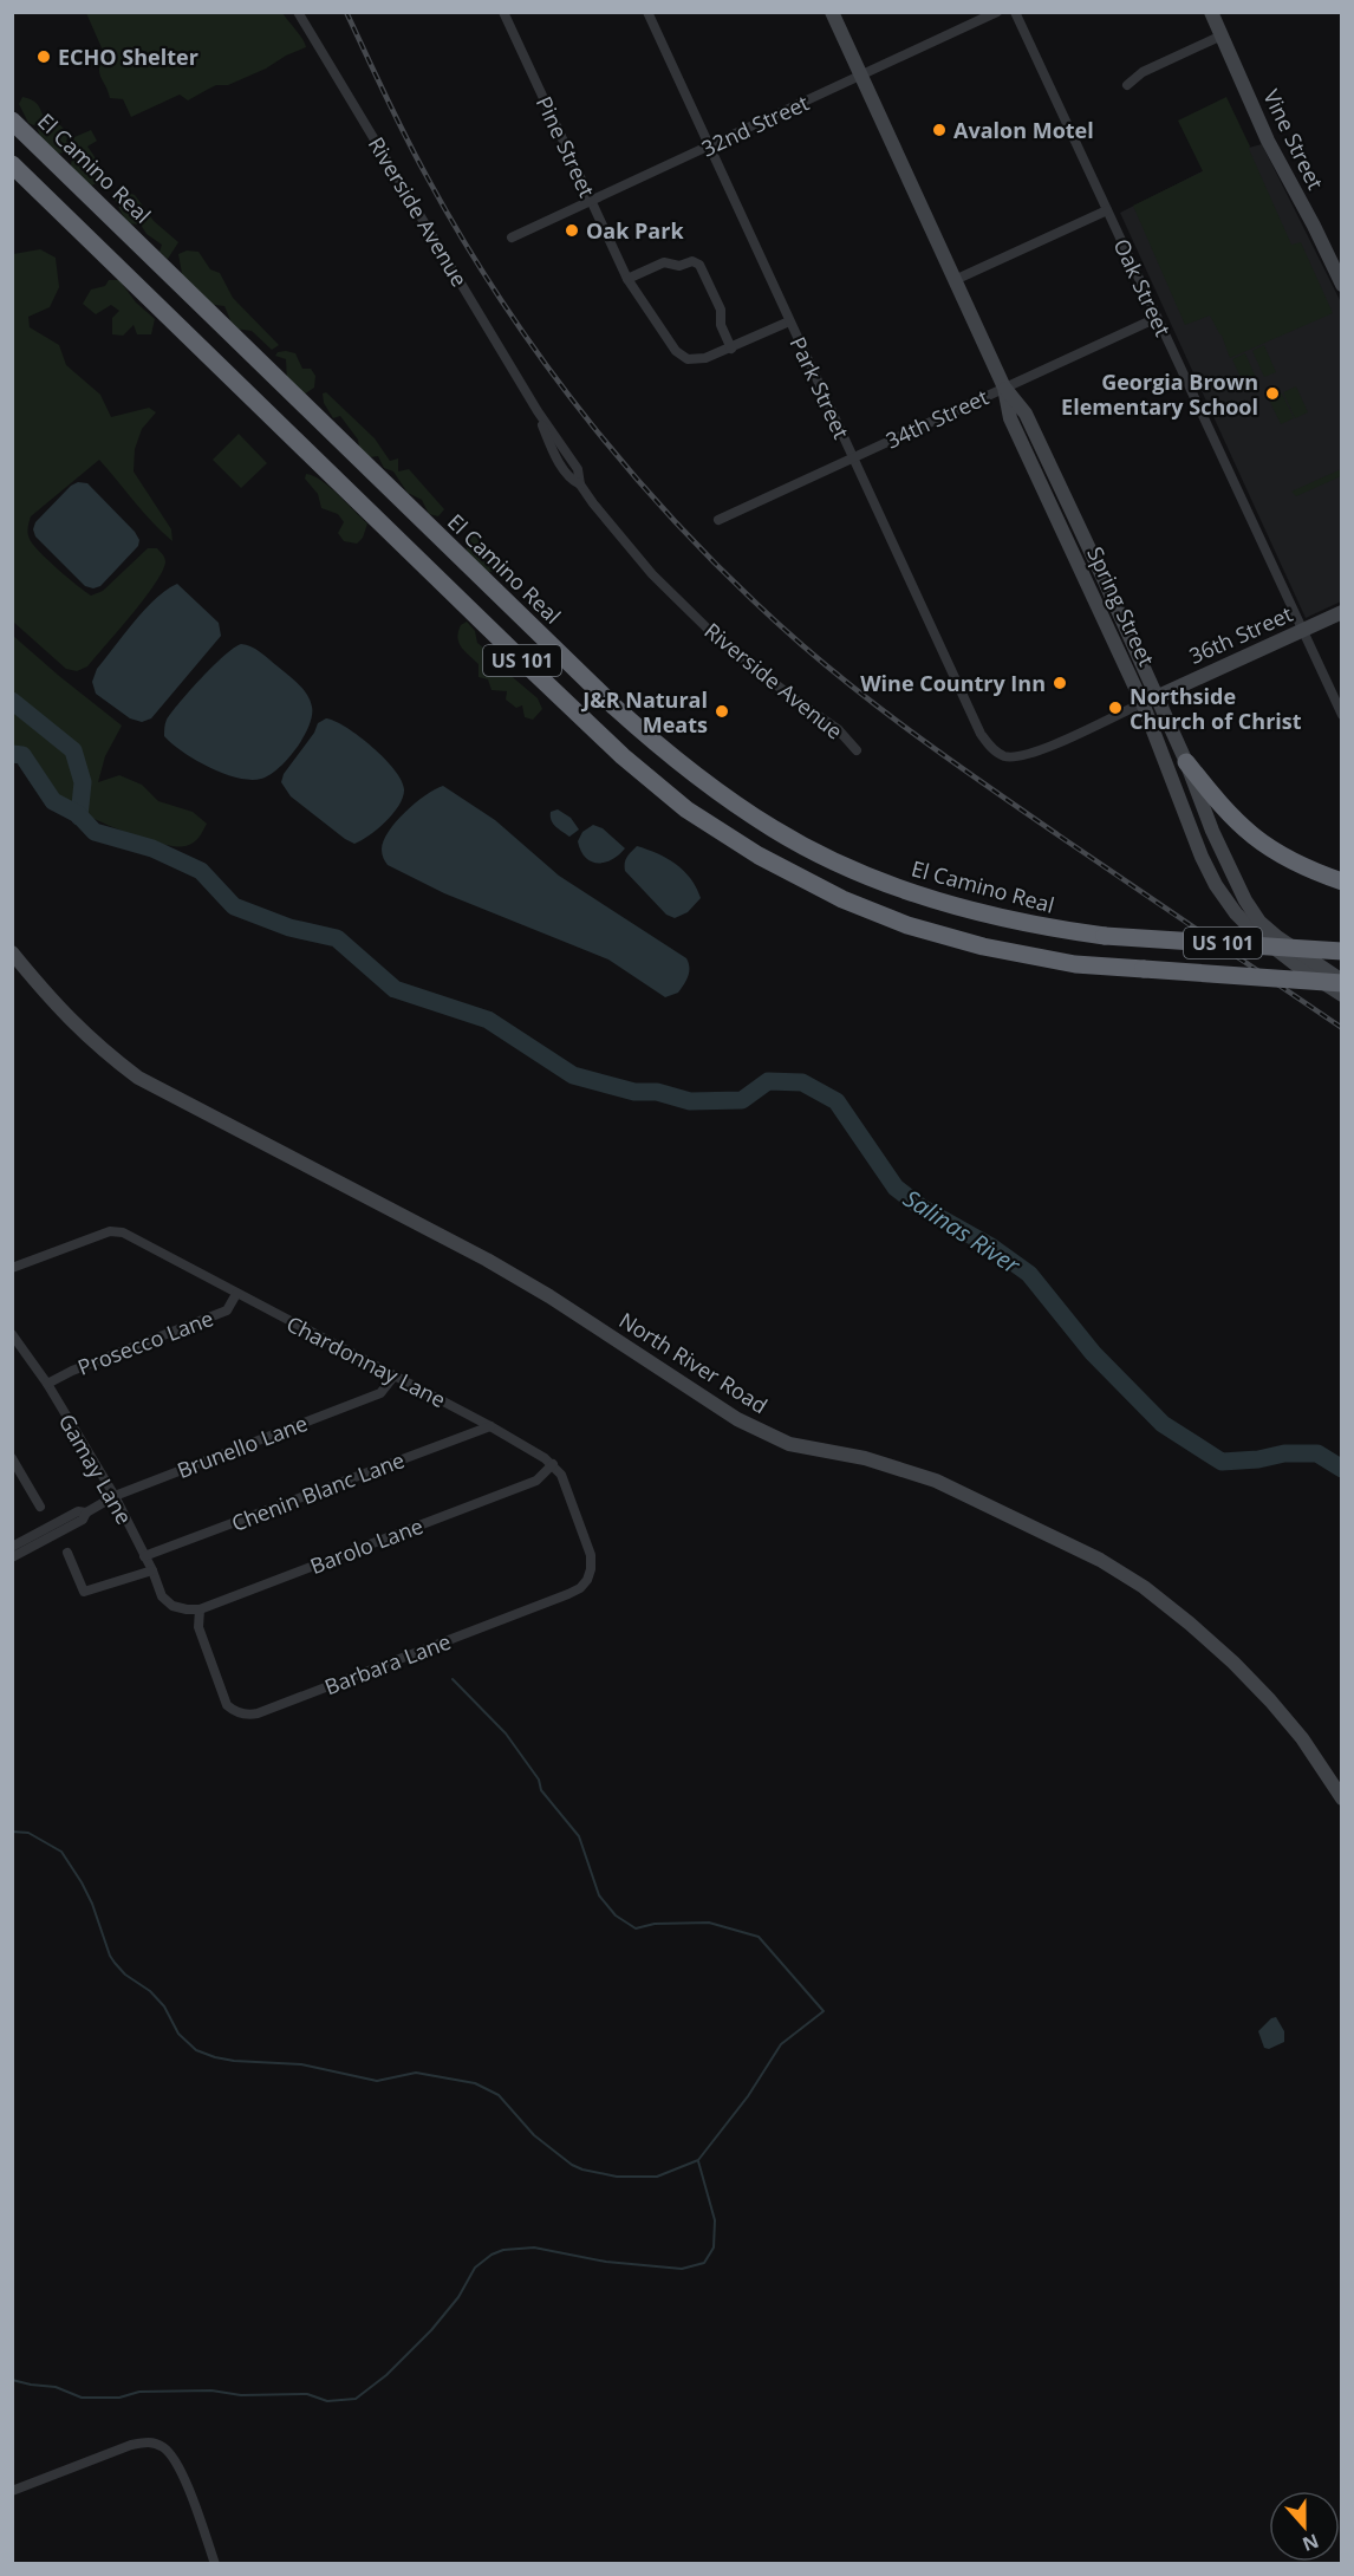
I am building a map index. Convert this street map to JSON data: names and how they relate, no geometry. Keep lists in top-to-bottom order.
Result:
{
  "streets": {
    "highway": ["El Camino Real", "US 101"],
    "main road": [
      "Vine Street",
      "Spring Street",
      "36th Street",
      "North River Road"
    ],
    "street": [
      "32nd Street",
      "Pine Street",
      "Riverside Avenue",
      "Oak Street",
      "Park Street",
      "34th Street",
      "Prosecco Lane",
      "Chardonnay Lane",
      "Brunello Lane",
      "Gamay Lane",
      "Chenin Blanc Lane",
      "Barolo Lane",
      "Barbara Lane"
    ]
  },
  "crossings": [
    ["32nd Street", "Pine Street"],
    ["32nd Street", "Park Street"],
    ["32nd Street", "Spring Street"],
    ["Oak Street", "34th Street"],
    ["Oak Street", "36th Street"],
    ["Park Street", "34th Street"],
    ["Park Street", "36th Street"],
    ["34th Street", "Spring Street"],
    ["Spring Street", "36th Street"],
    ["Spring Street", "US 101"],
    ["Prosecco Lane", "Chardonnay Lane"],
    ["Prosecco Lane", "Gamay Lane"],
    ["Chardonnay Lane", "Brunello Lane"],
    ["Chardonnay Lane", "Chenin Blanc Lane"],
    ["Chardonnay Lane", "Barolo Lane"],
    ["Chardonnay Lane", "Barbara Lane"],
    ["Brunello Lane", "Gamay Lane"],
    ["Gamay Lane", "Chenin Blanc Lane"],
    ["Gamay Lane", "Barolo Lane"],
    ["Barolo Lane", "Barbara Lane"]
  ],
  "water": ["Salinas River"],
  "places": [
    "ECHO Shelter",
    "Avalon Motel",
    "Oak Park",
    "Georgia Brown Elementary School",
    "Wine Country Inn",
    "Northside Church of Christ",
    "J&R Natural Meats"
  ],
  "north": "bottom"
}
